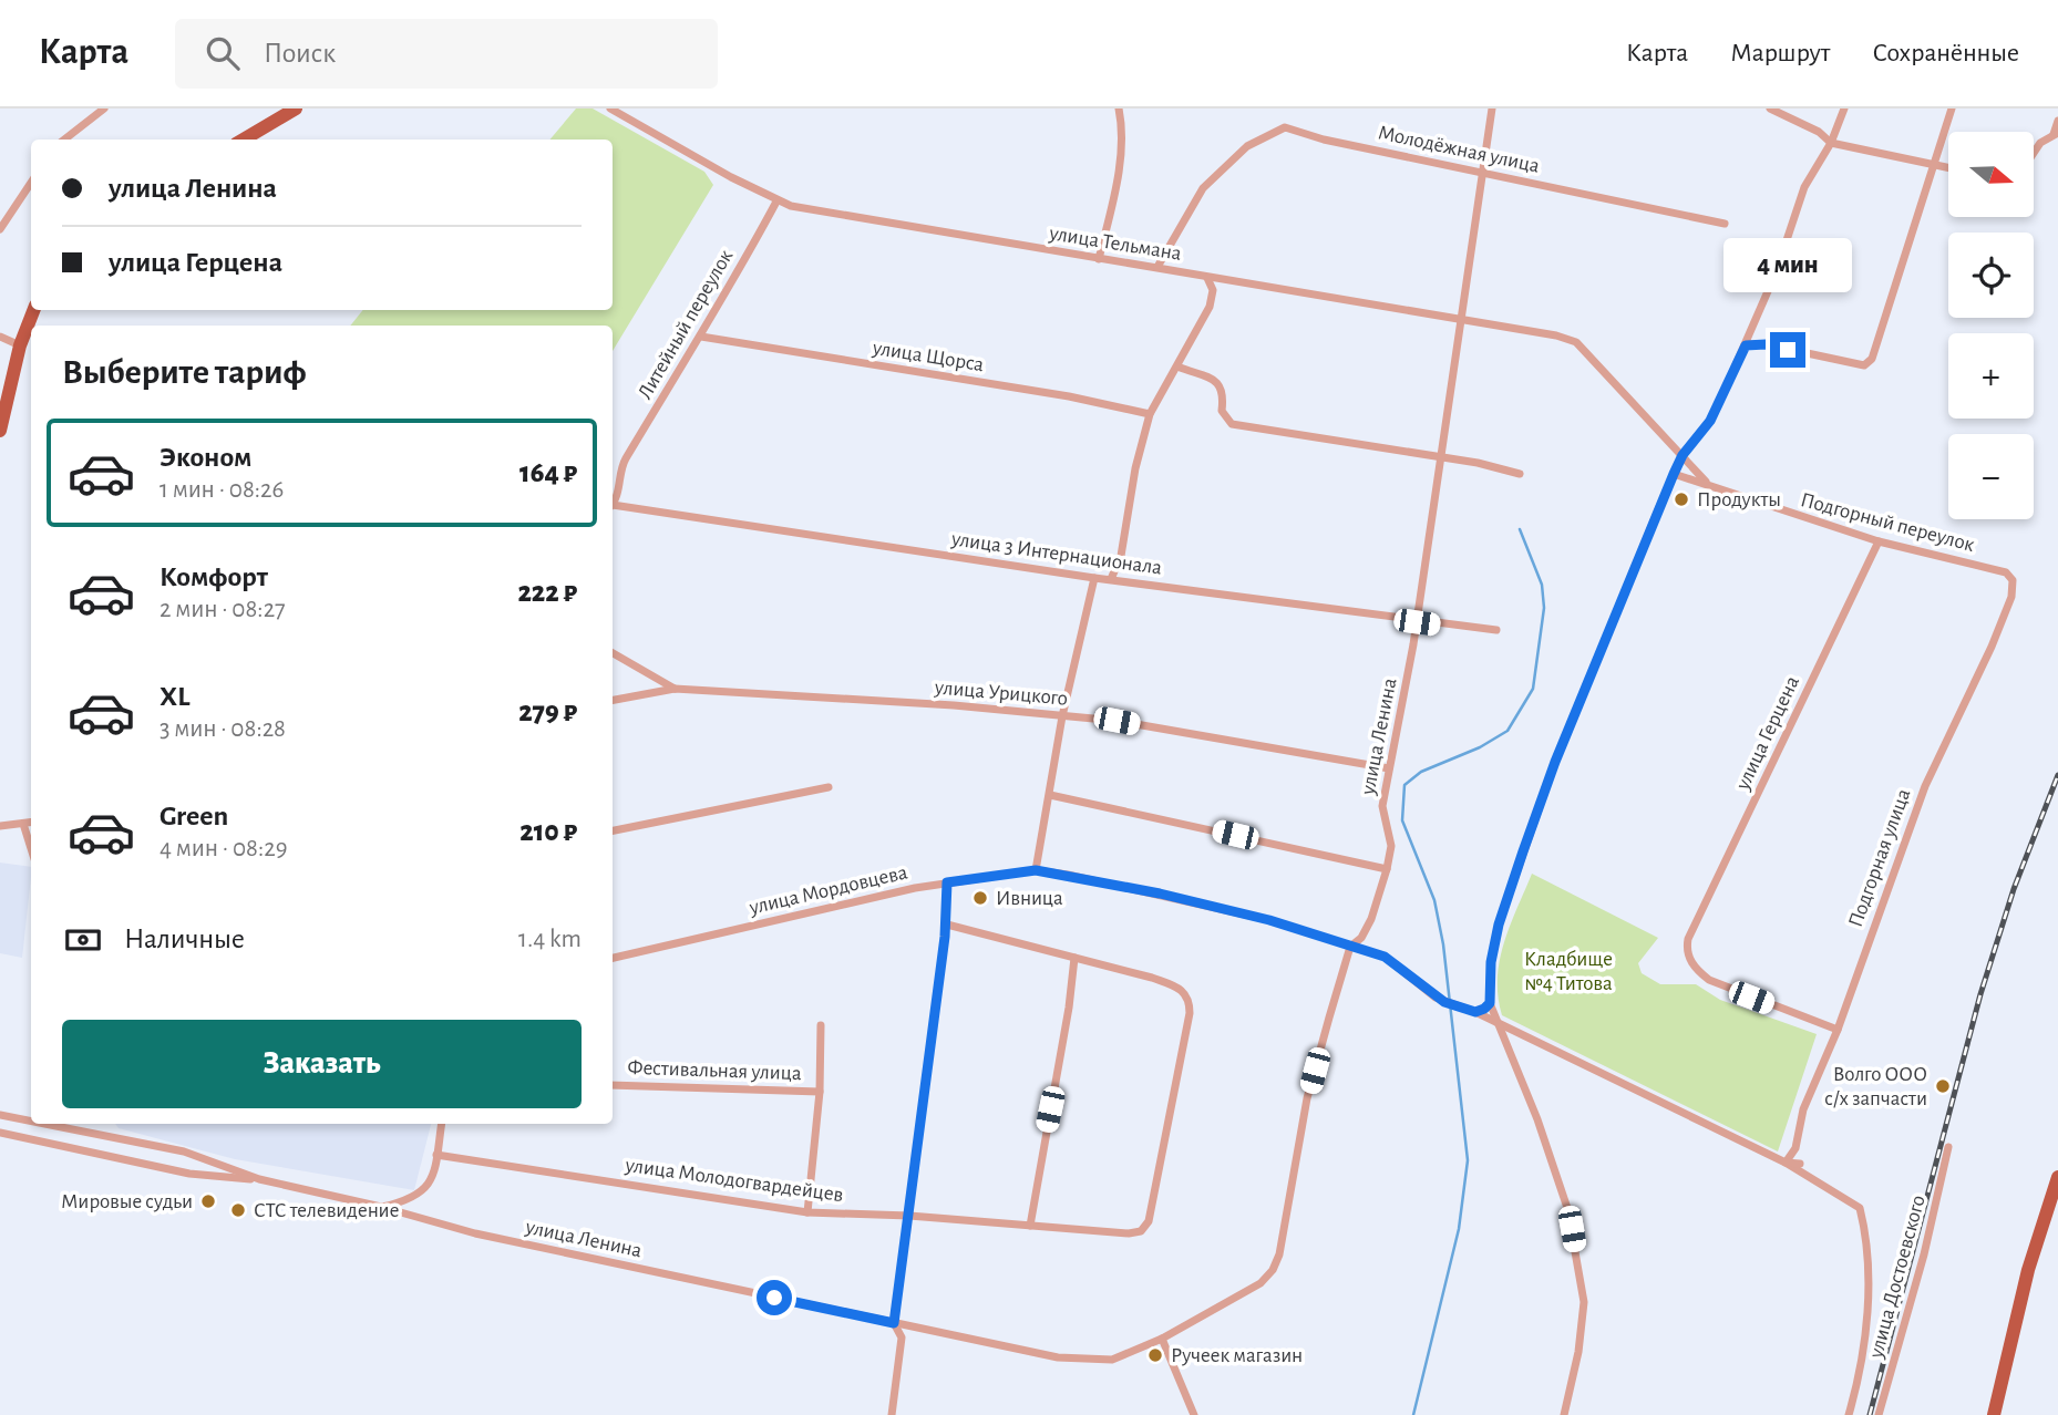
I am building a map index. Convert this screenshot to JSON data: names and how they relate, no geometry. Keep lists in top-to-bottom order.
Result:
{
  "streets": {
    "street": [
      "Молодёжная улица",
      "улица Тельмана",
      "Литейный переулок",
      "улица Щорса",
      "Подгорный переулок",
      "улица 3 Интернационала",
      "улица Урицкого",
      "улица Герцена",
      "улица Ленина",
      "Подгорная улица",
      "улица Мордовцева",
      "Фестивальная улица",
      "улица Молодогвардейцев",
      "улица Достоевского"
    ]
  },
  "crossings": [
    ["Молодёжная улица", "улица Тельмана"],
    ["Молодёжная улица", "улица Ленина"],
    ["улица Тельмана", "Литейный переулок"],
    ["улица Тельмана", "Подгорный переулок"],
    ["улица Тельмана", "улица Ленина"],
    ["Литейный переулок", "улица Щорса"],
    ["Подгорный переулок", "улица Герцена"],
    ["Подгорный переулок", "Подгорная улица"],
    ["улица 3 Интернационала", "улица Ленина"],
    ["улица Урицкого", "улица Ленина"],
    ["улица Герцена", "Подгорная улица"],
    ["улица Ленина", "улица Мордовцева"],
    ["Фестивальная улица", "улица Молодогвардейцев"]
  ],
  "parks": ["Кладбище №4 Титова"],
  "places": [
    "Продукты",
    "Ивница",
    "Волго ООО с/х запчасти",
    "Мировые судьи",
    "СТС телевидение",
    "Ручеек магазин"
  ],
  "north": "right",
  "page": {
    "header": "Карта",
    "search": "Поиск",
    "nav": ["Карта", "Маршрут", "Сохранённые"],
    "map_buttons": ["+", "−"],
    "banner": ["улица Ленина", "улица Герцена"],
    "bubble": "4 мин",
    "heading": "Выберите тариф",
    "list": [
      {
        "name": "Эконом",
        "note": "1 мин · 08:26",
        "value": "164 ₽"
      },
      {
        "name": "Комфорт",
        "note": "2 мин · 08:27",
        "value": "222 ₽"
      },
      {
        "name": "XL",
        "note": "3 мин · 08:28",
        "value": "279 ₽"
      },
      {
        "name": "Green",
        "note": "4 мин · 08:29",
        "value": "210 ₽"
      }
    ],
    "pay": ["Наличные", "1.4 km"],
    "buttons": "Заказать"
  }
}
